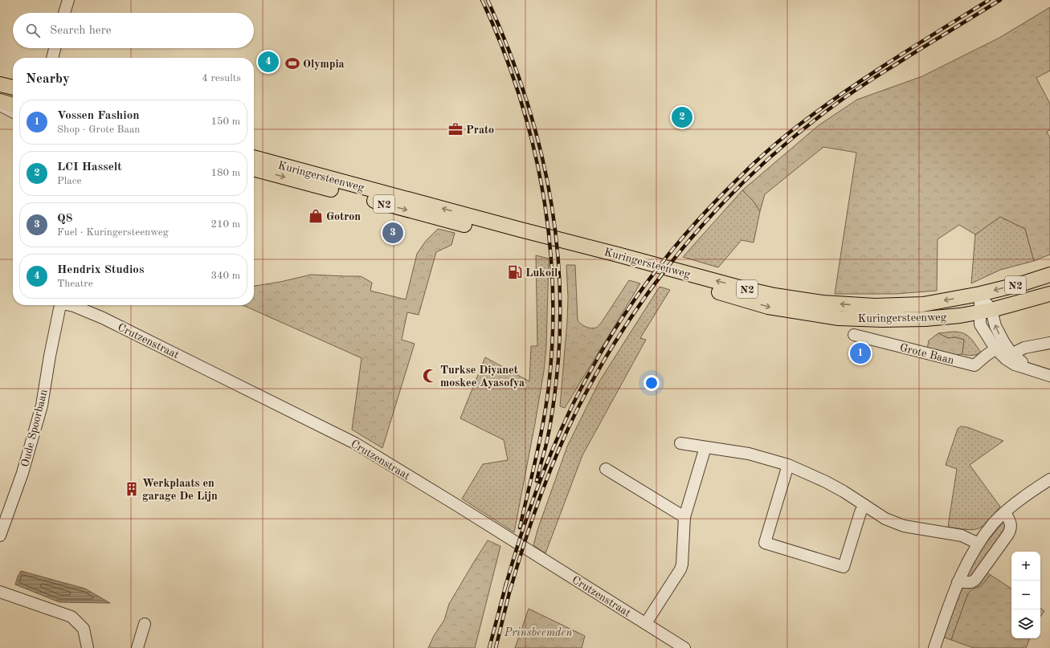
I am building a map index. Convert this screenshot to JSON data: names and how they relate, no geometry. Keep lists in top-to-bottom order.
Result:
{
  "streets": {
    "main road": ["Kuringersteenweg", "N2"],
    "street": ["Crutzenstraat", "Grote Baan", "Oude Spoorbaan"]
  },
  "parks": ["Prinsbeemden"],
  "places": {
    "sports": ["Olympia"],
    "office": ["Prato"],
    "shop": ["Gotron"],
    "fuel station": ["Lukoil"],
    "mosque": ["Turkse Diyanet moskee Ayasofya"],
    "building": ["Werkplaats en garage De Lijn"]
  },
  "page": {
    "search": "Search here",
    "pins": [
      "4",
      "2",
      "3",
      "1"
    ],
    "heading": ["Nearby", "4 results"],
    "list": [
      {
        "mark": "1",
        "name": "Vossen Fashion",
        "note": "Shop · Grote Baan",
        "value": "150 m"
      },
      {
        "mark": "2",
        "name": "LCI Hasselt",
        "note": "Place",
        "value": "180 m"
      },
      {
        "mark": "3",
        "name": "Q8",
        "note": "Fuel · Kuringersteenweg",
        "value": "210 m"
      },
      {
        "mark": "4",
        "name": "Hendrix Studios",
        "note": "Theatre",
        "value": "340 m"
      }
    ],
    "map_buttons": ["+", "−"]
  }
}
